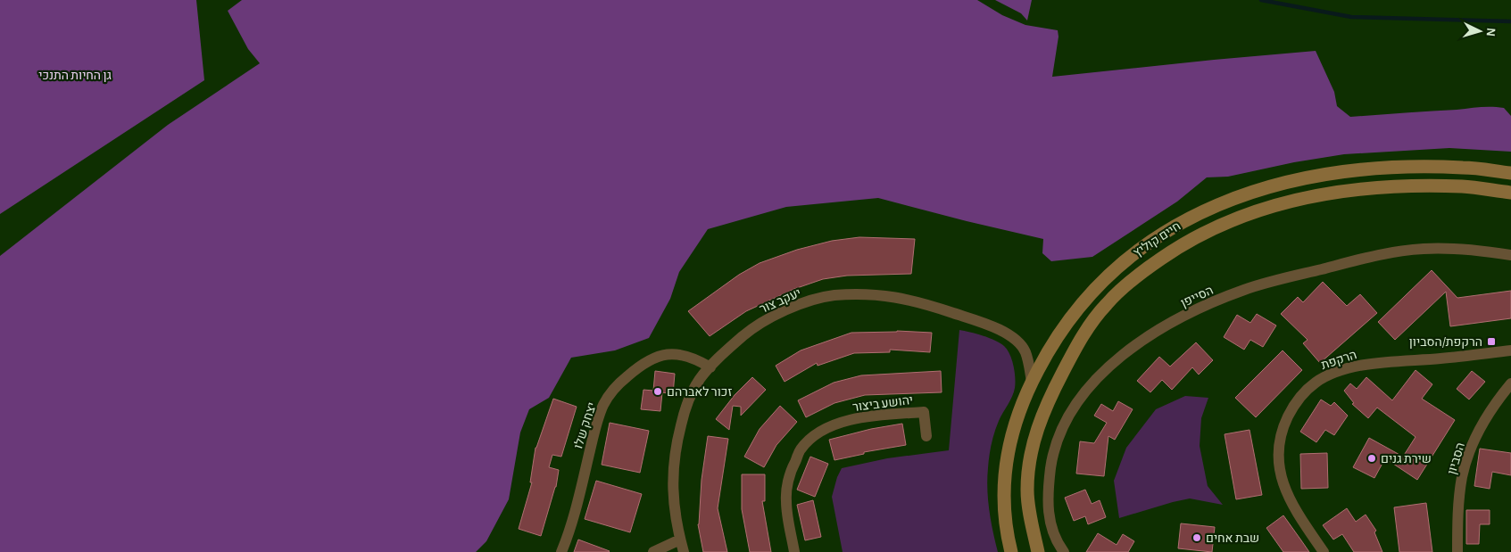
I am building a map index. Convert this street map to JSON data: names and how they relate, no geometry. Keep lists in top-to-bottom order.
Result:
{
  "streets": {
    "main road": ["חיים קוליץ"],
    "street": [
      "הסייפן",
      "יעקב צור",
      "הרקפת",
      "יהושע ביצור",
      "יצחק שלו",
      "הסביון"
    ]
  },
  "crossings": [
    ["חיים קוליץ", "יעקב צור"],
    ["יעקב צור", "יצחק שלו"]
  ],
  "parks": ["גן החיות התנכי"],
  "places": {
    "transit": ["הרקפת/הסביון"],
    "other": ["זכור לאברהם", "שירת גנים", "שבת אחים"]
  },
  "north": "right"
}
